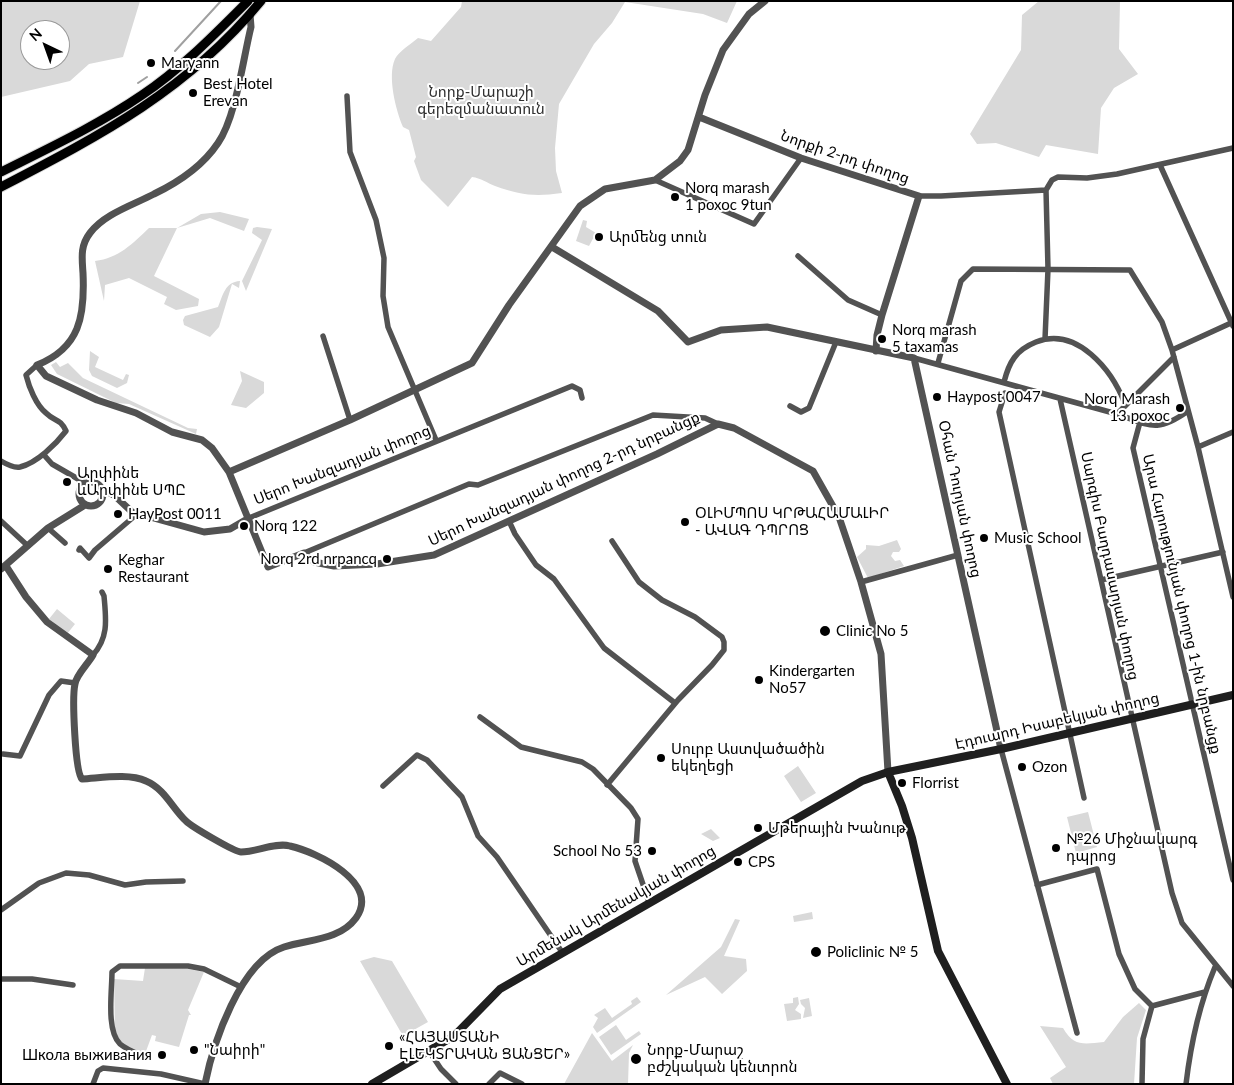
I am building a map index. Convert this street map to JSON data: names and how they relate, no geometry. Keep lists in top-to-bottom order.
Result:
{
  "streets": {
    "main road": ["Էդուարդ Իսաբեկյան փողոց", "Արմենակ Արմենակյան փողոց"],
    "street": [
      "Նորքի 2-րդ փողոց",
      "Սերո Խանզադյան փողոց",
      "Սերո Խանզադյան փողոց 2-րդ նրբանցք",
      "Օհան Դուրյան փողոց",
      "Սարգիս Բաղդասարյան փողոց",
      "Արա Հարությունյան փողոց 1-ին նրբանցք"
    ]
  },
  "crossings": [
    ["Սերո Խանզադյան փողոց", "Սերո Խանզադյան փողոց 2-րդ նրբանցք"],
    ["Օհան Դուրյան փողոց", "Էդուարդ Իսաբեկյան փողոց"],
    ["Սարգիս Բաղդասարյան փողոց", "Էդուարդ Իսաբեկյան փողոց"],
    ["Արա Հարությունյան փողոց 1-ին նրբանցք", "Էդուարդ Իսաբեկյան փողոց"],
    ["Էդուարդ Իսաբեկյան փողոց", "Արմենակ Արմենակյան փողոց"]
  ],
  "parks": ["Նորք-Մարաշի գերեզմանատուն"],
  "places": [
    "Maryann",
    "Best Hotel Erevan",
    "Norq marash 1 poxoc 9tun",
    "Արմենց տուն",
    "Norq marash 5 taxamas",
    "Haypost 0047",
    "Norq Marash 13 poxoc",
    "Արփինե ևԱրփինե ՍՊԸ",
    "HayPost 0011",
    "ՕԼԻՄՊՈՍ ԿՐԹԱՀԱՄԱԼԻՐ - ԱՎԱԳ ԴՊՐՈՑ",
    "Norq 122",
    "Music School",
    "Norq 2rd nrpancq",
    "Keghar Restaurant",
    "Clinic No 5",
    "Kindergarten No57",
    "Սուրբ Աստվածածին եկեղեցի",
    "Ozon",
    "Florrist",
    "Մթերային Խանութ",
    "№26 Միջնակարգ դպրոց",
    "School No 53",
    "CPS",
    "Policlinic № 5",
    "«ՀԱՅԱՍՏԱՆԻ ԷԼԵԿՏՐԱԿԱՆ ՑԱՆՑԵՐ»",
    "\"Նաիրի\"",
    "Школа выживания",
    "Նորք-Մարաշ բժշկական կենտրոն"
  ],
  "north": "top left"
}
